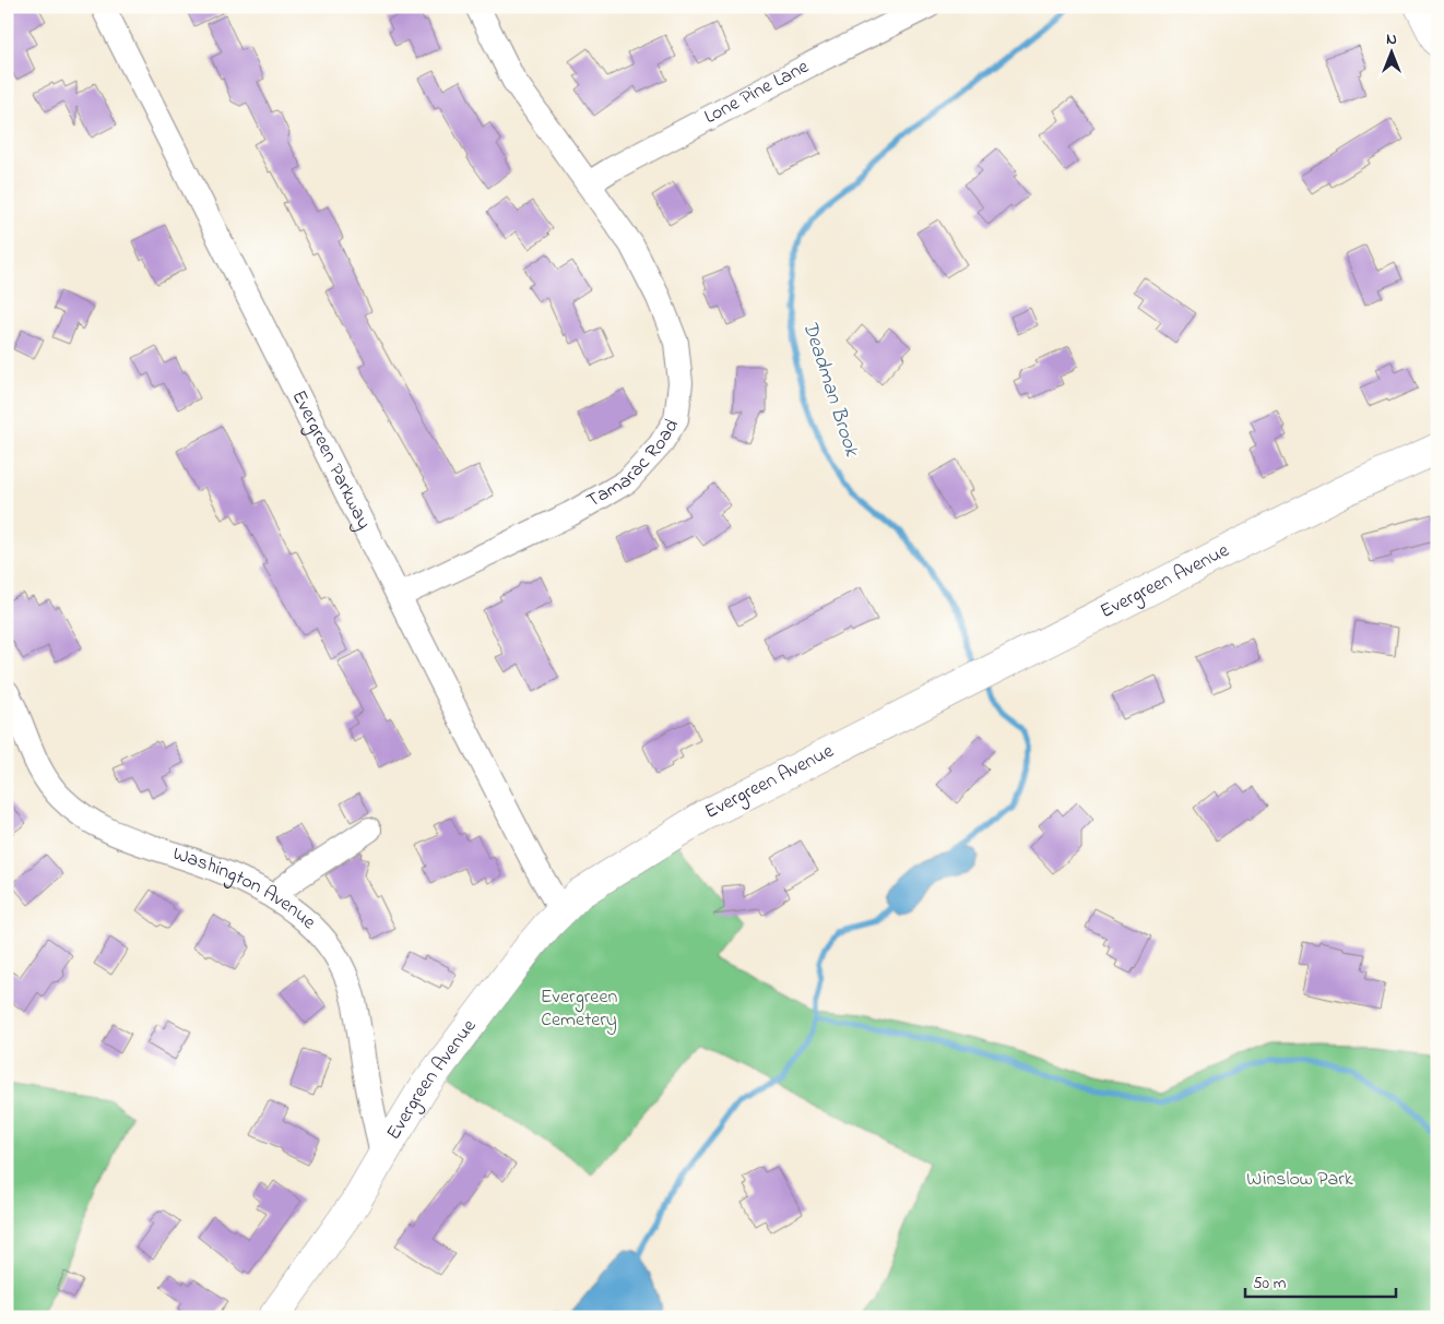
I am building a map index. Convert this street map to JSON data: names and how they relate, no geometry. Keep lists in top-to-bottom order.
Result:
{
  "streets": {
    "main road": ["Evergreen Avenue"],
    "street": [
      "Lone Pine Lane",
      "Evergreen Parkway",
      "Tamarac Road",
      "Washington Avenue"
    ]
  },
  "crossings": [
    ["Lone Pine Lane", "Tamarac Road"],
    ["Evergreen Parkway", "Tamarac Road"],
    ["Evergreen Parkway", "Evergreen Avenue"],
    ["Evergreen Avenue", "Washington Avenue"]
  ],
  "water": ["Deadman Brook"],
  "parks": ["Evergreen Cemetery", "Winslow Park"],
  "scale_bar": "50 m",
  "north": "top"
}
